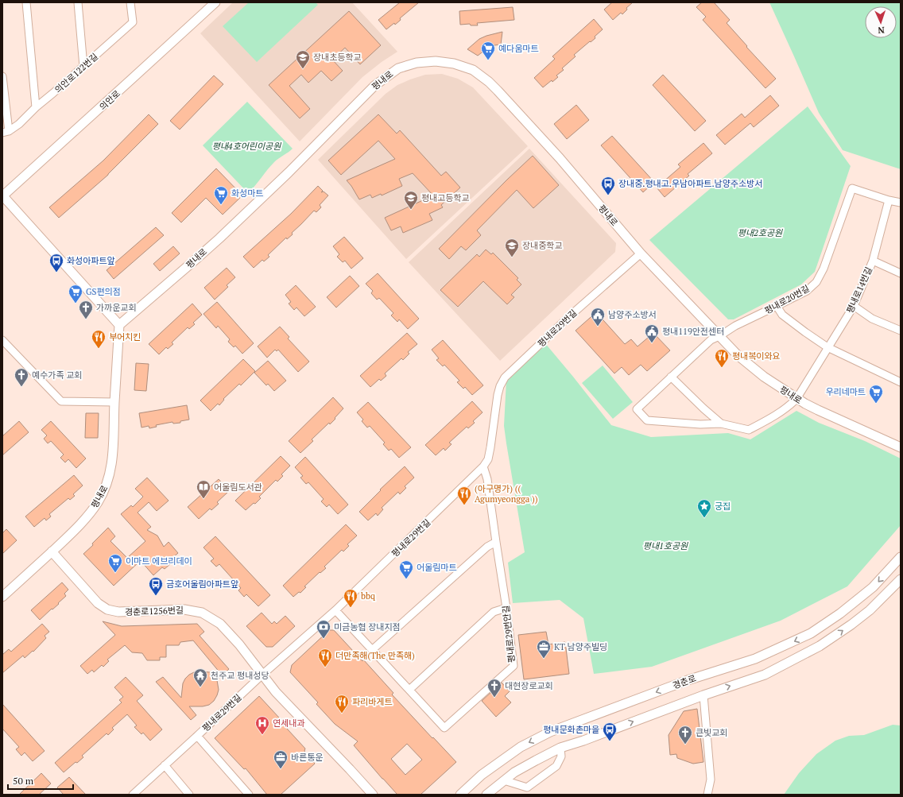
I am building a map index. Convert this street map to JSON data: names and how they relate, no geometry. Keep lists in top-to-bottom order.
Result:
{
  "streets": {
    "street": [
      "의안로122번길",
      "평내로",
      "의안로",
      "평내로14번길",
      "평내로20번길",
      "평내로29번길",
      "경춘로1256번길",
      "평내로29번안길",
      "경춘로"
    ]
  },
  "crossings": [
    ["평내로", "평내로14번길"],
    ["평내로", "평내로20번길"],
    ["평내로", "평내로29번길"],
    ["평내로", "경춘로1256번길"],
    ["평내로14번길", "평내로20번길"],
    ["평내로29번길", "경춘로1256번길"],
    ["평내로29번길", "평내로29번안길"]
  ],
  "parks": ["평내4호어린이공원", "평내2호공원", "평내1호공원"],
  "places": {
    "supermarket": [
      "예다움마트",
      "화성마트",
      "GS편의점",
      "우리네마트",
      "이마트 에브리데이",
      "어울림마트"
    ],
    "school or university": ["장내초등학교", "평내고등학교", "장내중학교"],
    "bus stop": [
      "장내중.평내고.우남아파트.남양주소방서",
      "화성아파트앞",
      "금호어울림아파트앞",
      "평내문화촌마을"
    ],
    "church": [
      "가까운교회",
      "예수가족 교회",
      "대현장로교회",
      "큰빛교회"
    ],
    "public building": ["남양주소방서", "평내119안전센터"],
    "restaurant": [
      "부어치킨",
      "평내복이와요",
      "(아구명가) (( Agumyeongga ))",
      "bbq",
      "더만족해(The 만족해)",
      "파리바게트"
    ],
    "library": ["어울림도서관"],
    "place": ["궁집"],
    "bank": ["미금농협 장내지점"],
    "office": ["KT 남양주빌딩", "바른통운"],
    "temple": ["천주교 평내성당"],
    "hospital": ["연세내과"]
  },
  "scale_bar": "50 m",
  "north": "bottom"
}
